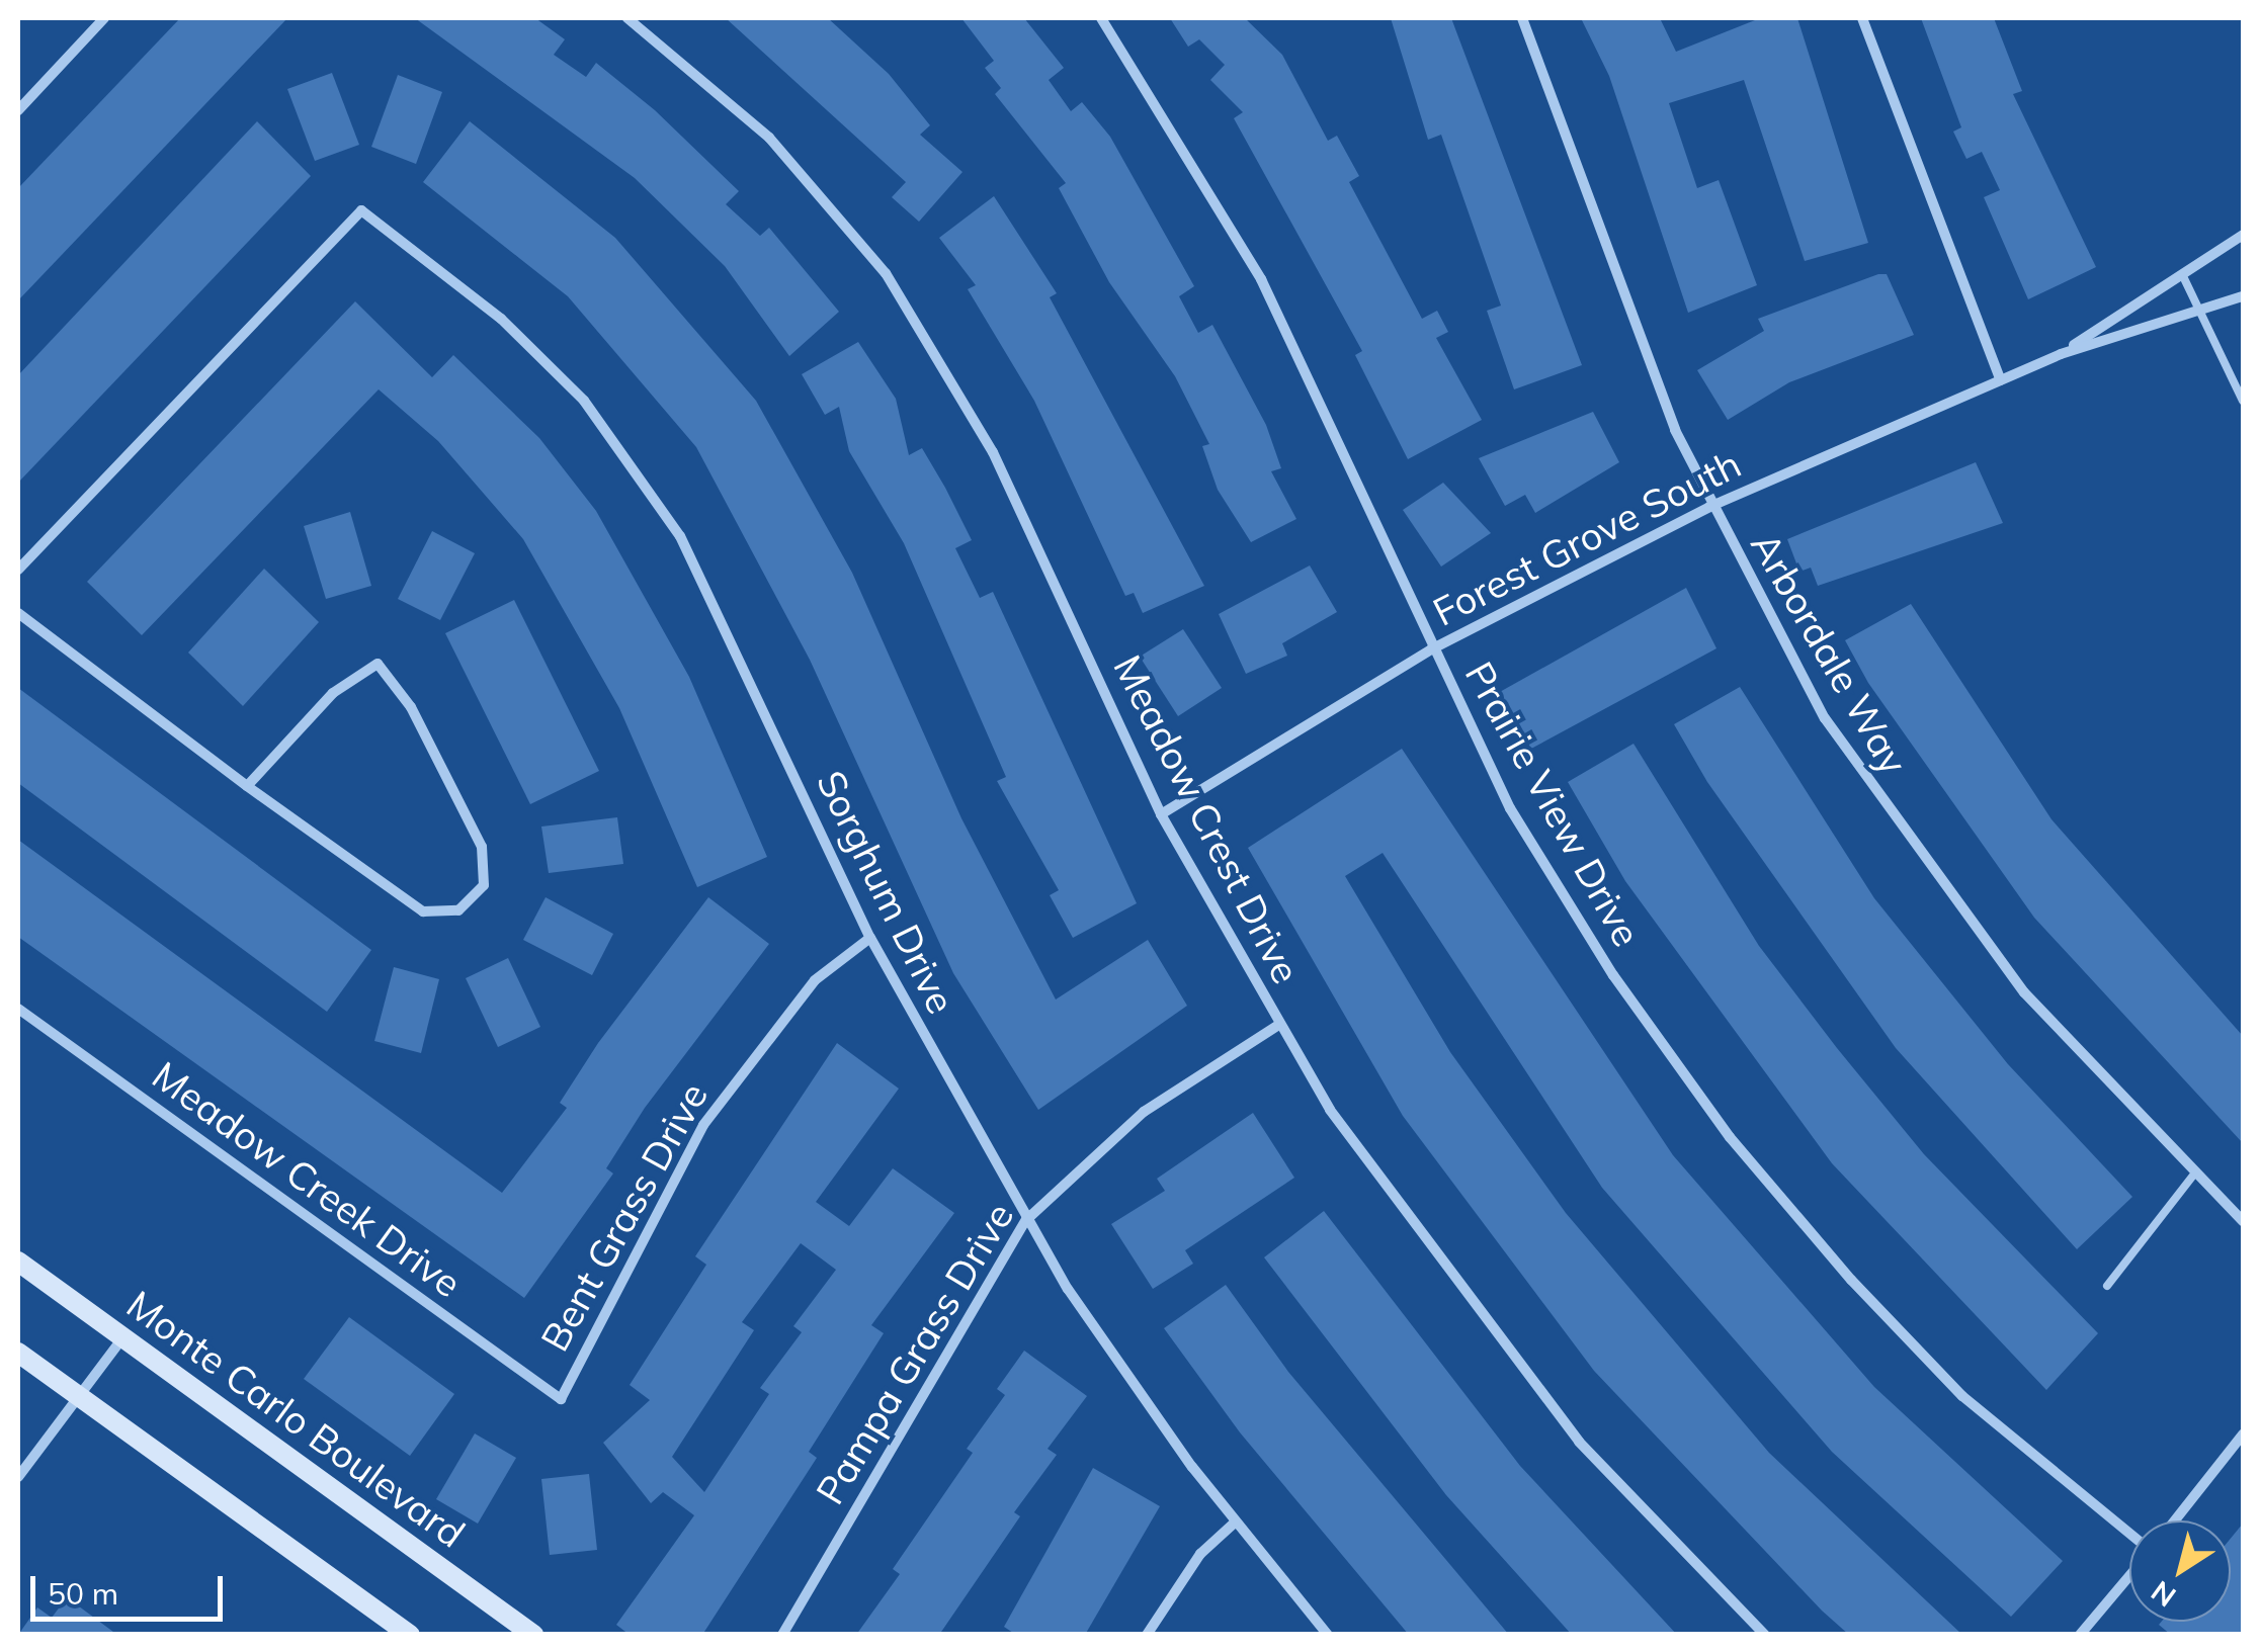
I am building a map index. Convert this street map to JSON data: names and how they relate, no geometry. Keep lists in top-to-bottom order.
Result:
{
  "streets": {
    "main road": ["Monte Carlo Boulevard"],
    "street": [
      "Forest Grove South",
      "Arbordale Way",
      "Prairie View Drive",
      "Meadow Crest Drive",
      "Sorghum Drive",
      "Meadow Creek Drive",
      "Bent Grass Drive",
      "Pampa Grass Drive"
    ]
  },
  "crossings": [
    ["Forest Grove South", "Arbordale Way"],
    ["Forest Grove South", "Prairie View Drive"],
    ["Forest Grove South", "Meadow Crest Drive"],
    ["Meadow Crest Drive", "Pampa Grass Drive"],
    ["Sorghum Drive", "Bent Grass Drive"],
    ["Sorghum Drive", "Pampa Grass Drive"],
    ["Meadow Creek Drive", "Bent Grass Drive"]
  ],
  "scale_bar": "50 m",
  "north": "bottom left"
}
